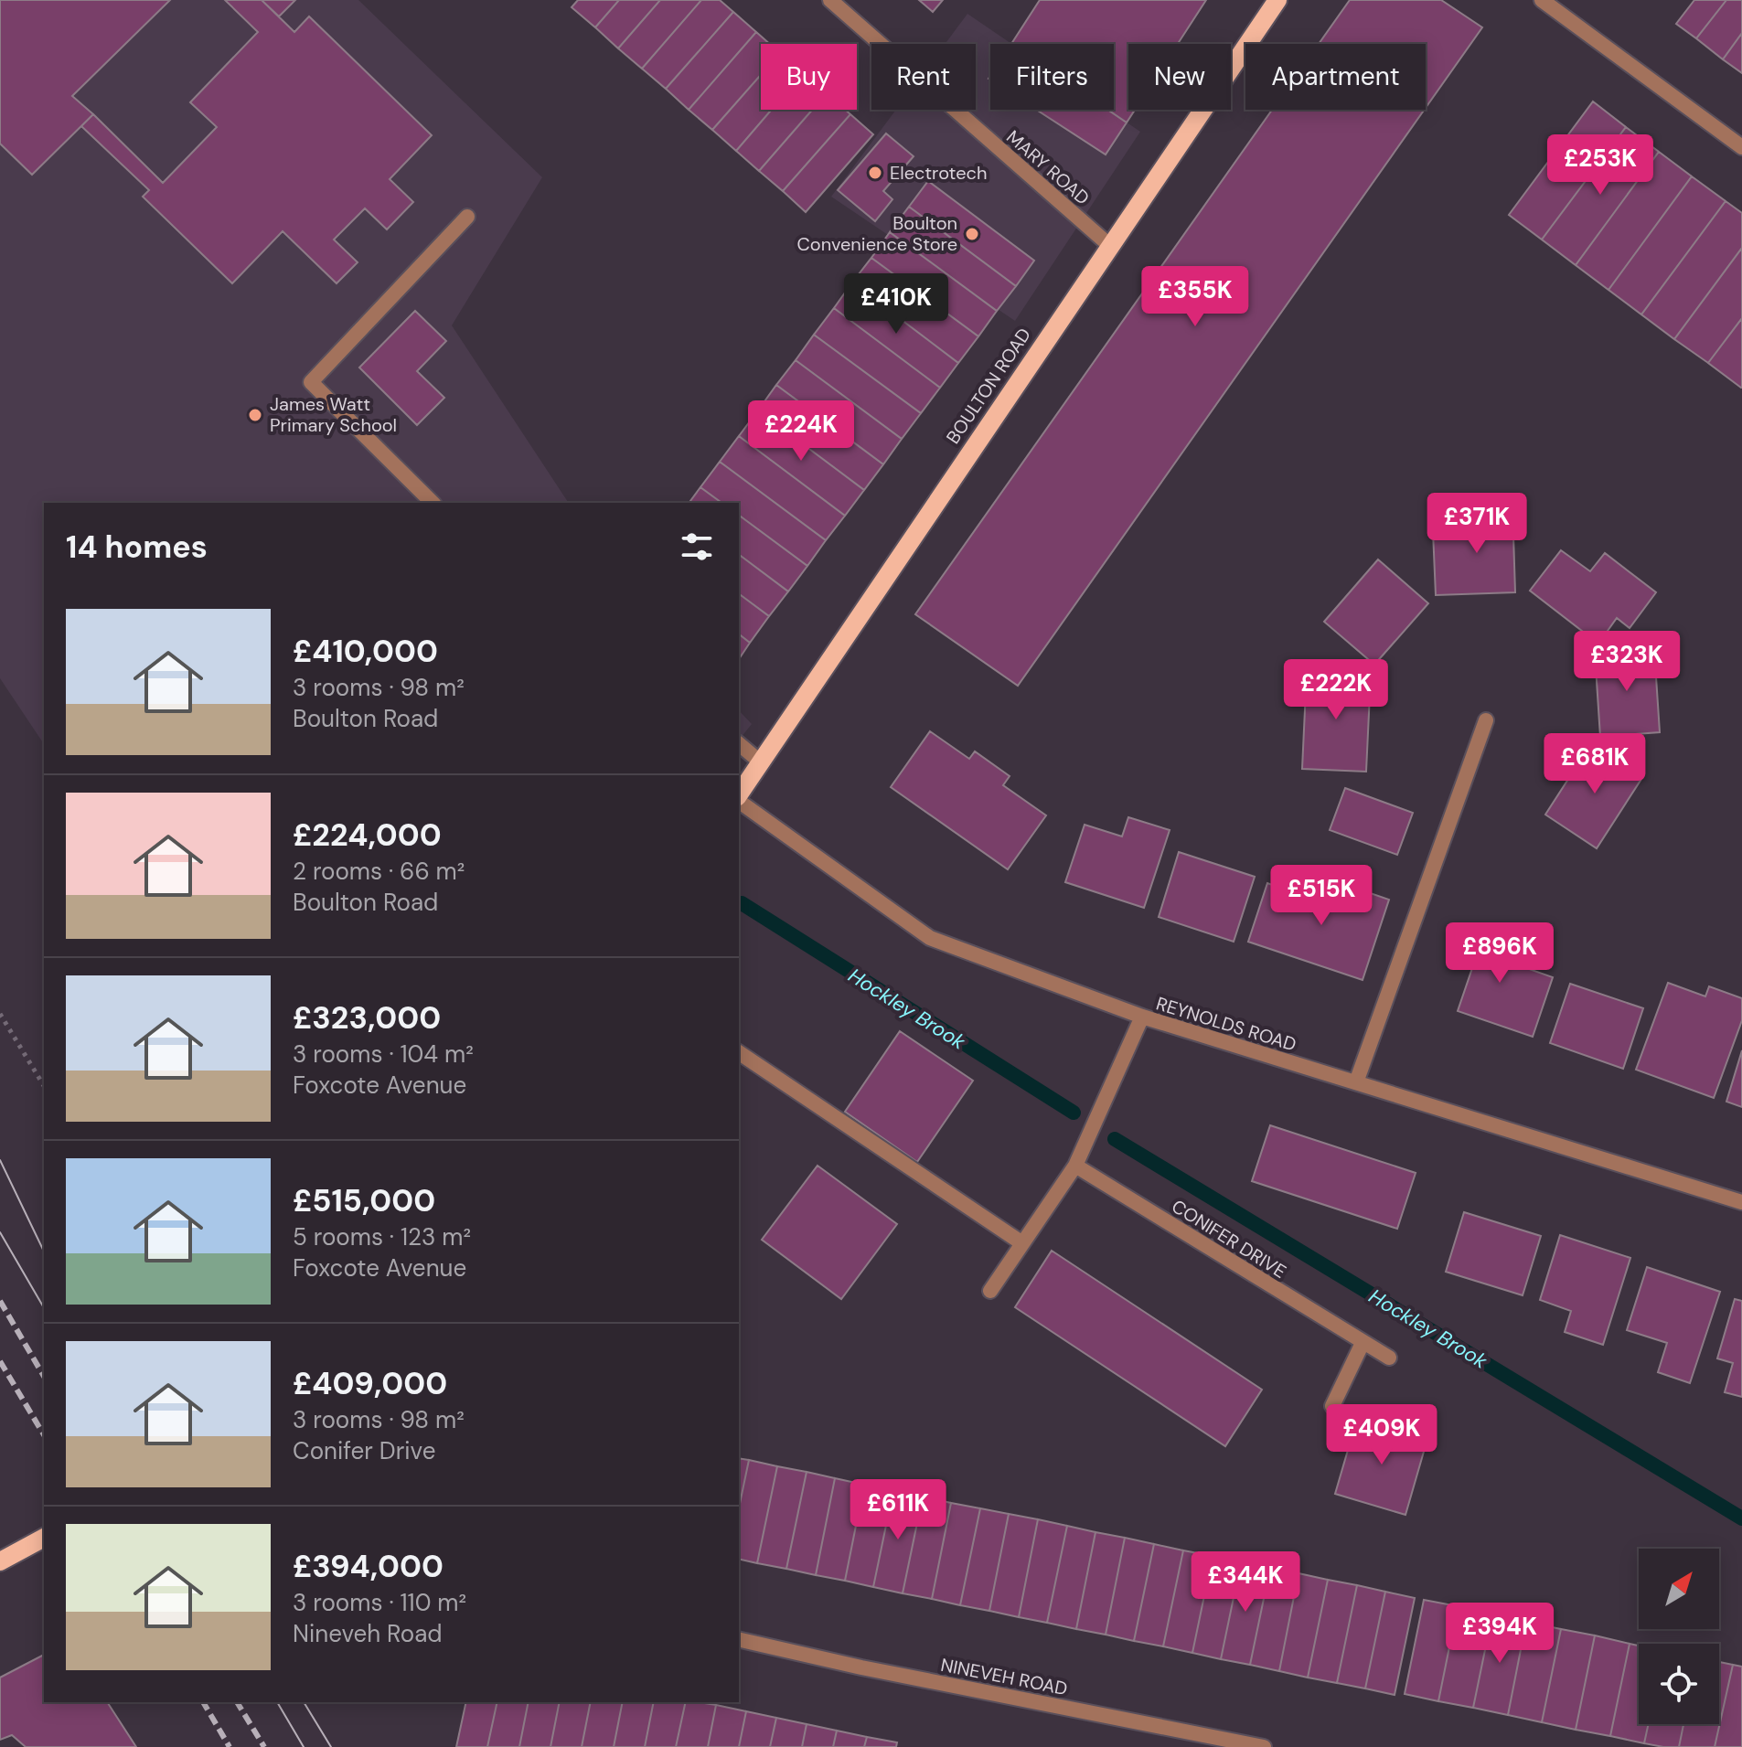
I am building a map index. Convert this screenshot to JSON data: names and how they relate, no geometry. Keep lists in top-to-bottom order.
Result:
{
  "streets": {
    "main road": ["BOULTON ROAD"],
    "street": [
      "MARY ROAD",
      "REYNOLDS ROAD",
      "CONIFER DRIVE",
      "NINEVEH ROAD"
    ]
  },
  "crossings": [
    ["MARY ROAD", "BOULTON ROAD"]
  ],
  "water": ["Hockley Brook"],
  "places": ["Electrotech", "Boulton Convenience Store", "James Watt Primary School"],
  "north": "top right",
  "page": {
    "chip": [
      "Buy",
      "Rent",
      "Filters",
      "New",
      "Apartment"
    ],
    "price": [
      "£253K",
      "£355K",
      "£410K",
      "£224K",
      "£371K",
      "£323K",
      "£222K",
      "£681K",
      "£515K",
      "£896K",
      "£409K",
      "£611K",
      "£344K",
      "£394K"
    ],
    "heading": "14 homes",
    "list": [
      {
        "name": "£410,000",
        "note": "3 rooms · 98 m² · Boulton Road"
      },
      {
        "name": "£224,000",
        "note": "2 rooms · 66 m² · Boulton Road"
      },
      {
        "name": "£323,000",
        "note": "3 rooms · 104 m² · Foxcote Avenue"
      },
      {
        "name": "£515,000",
        "note": "5 rooms · 123 m² · Foxcote Avenue"
      },
      {
        "name": "£409,000",
        "note": "3 rooms · 98 m² · Conifer Drive"
      },
      {
        "name": "£394,000",
        "note": "3 rooms · 110 m² · Nineveh Road"
      }
    ]
  }
}
